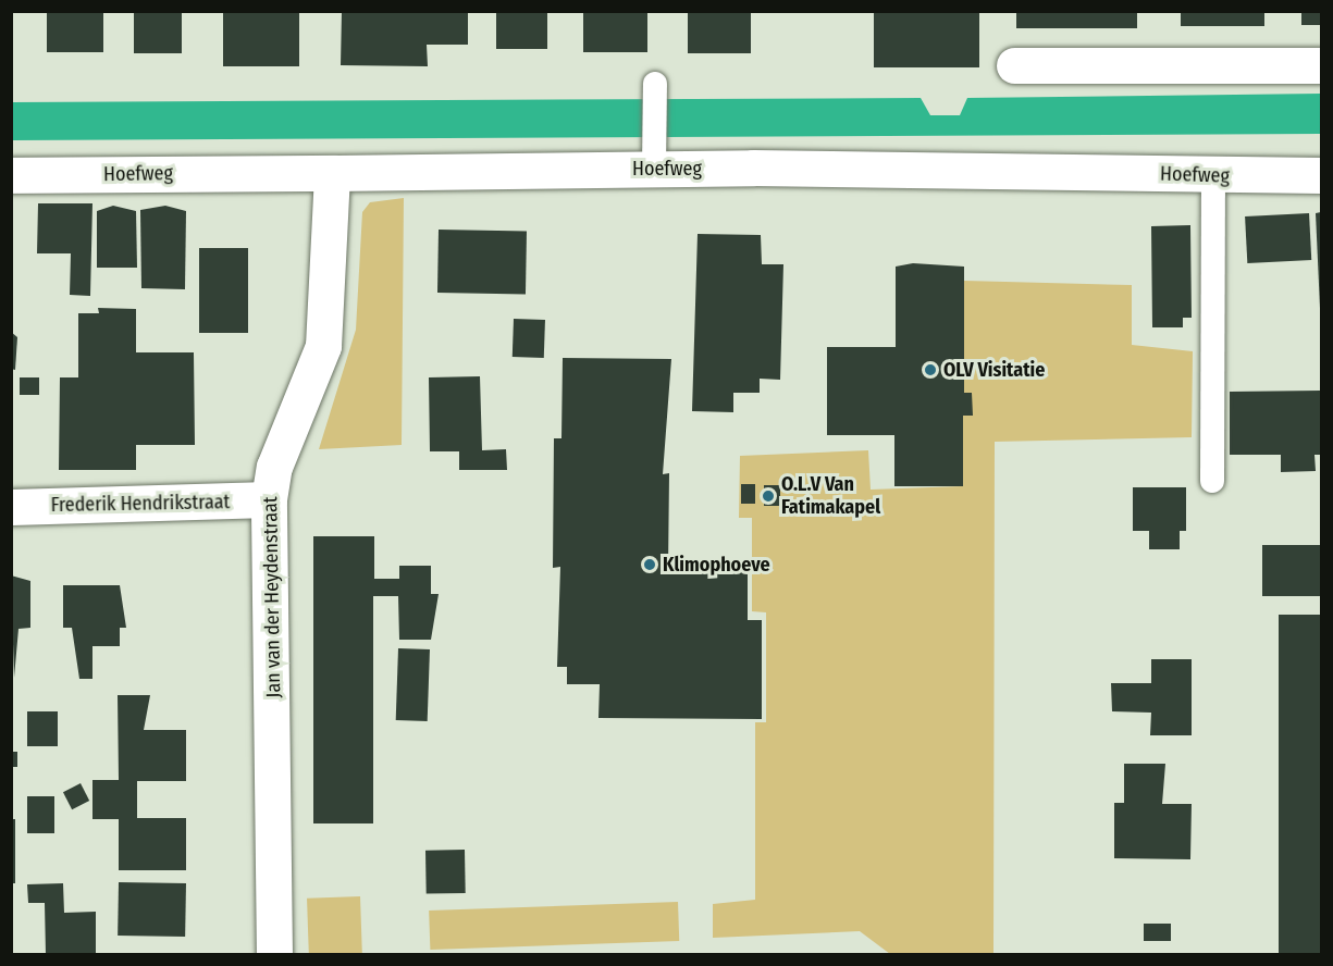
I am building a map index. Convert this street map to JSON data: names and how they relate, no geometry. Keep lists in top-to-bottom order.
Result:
{
  "streets": {
    "street": ["Hoefweg", "Frederik Hendrikstraat", "Jan van der Heydenstraat"]
  },
  "crossings": [
    ["Hoefweg", "Jan van der Heydenstraat"],
    ["Frederik Hendrikstraat", "Jan van der Heydenstraat"]
  ],
  "places": ["OLV Visitatie", "O.L.V Van Fatimakapel", "Klimophoeve"]
}
